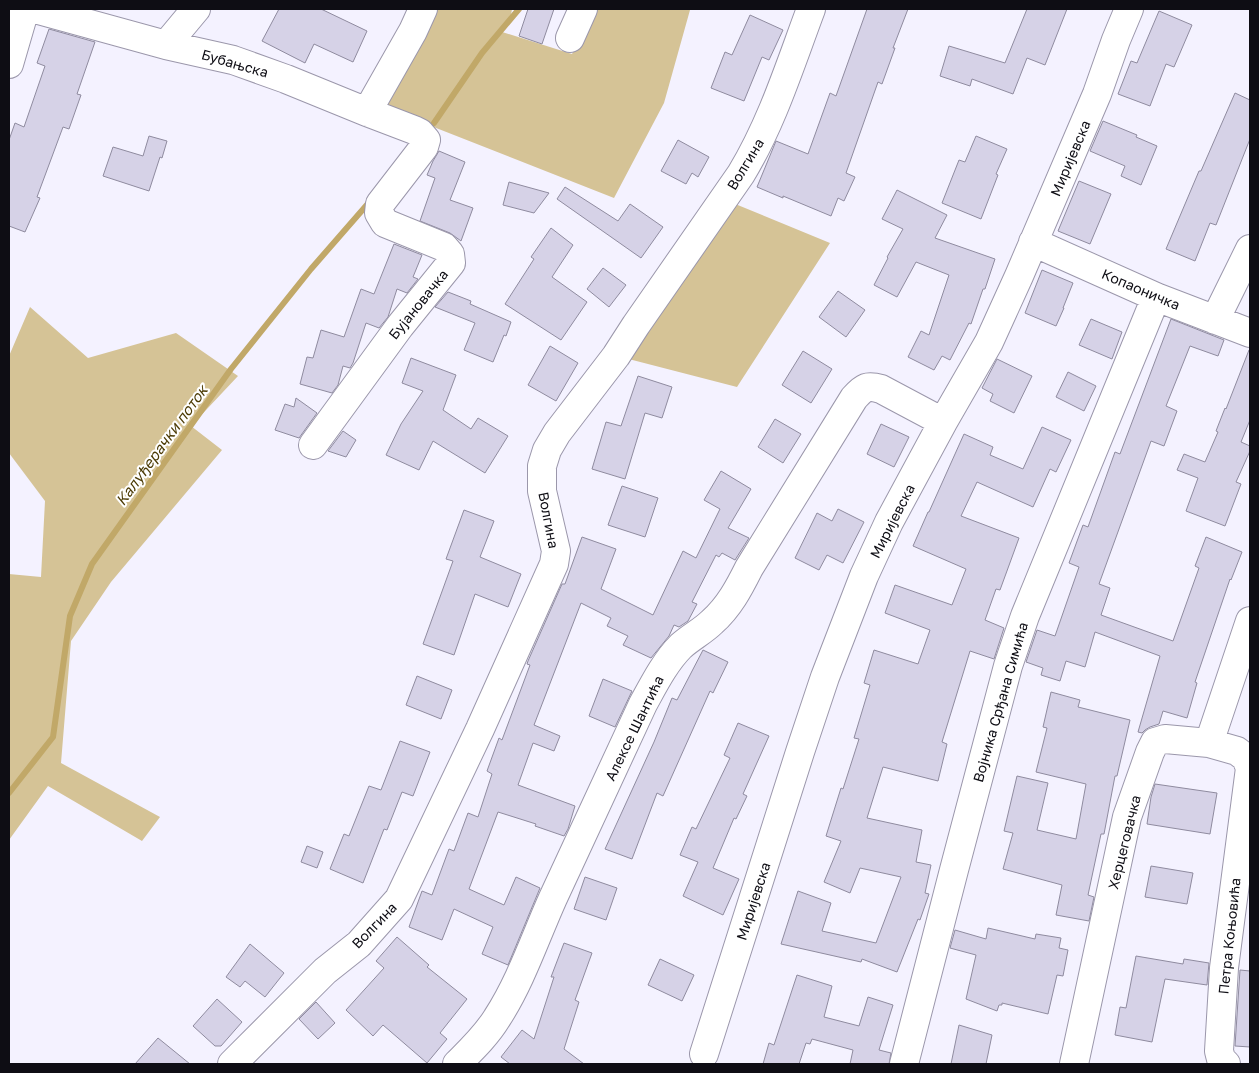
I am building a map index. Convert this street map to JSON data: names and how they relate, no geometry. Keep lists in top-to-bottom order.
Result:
{
  "streets": {
    "street": [
      "Бубањска",
      "Миријевска",
      "Волгина",
      "Копаоничка",
      "Бујановачка",
      "Војника Срђана Симића",
      "Алексе Шантића",
      "Херцеговачка",
      "Петра Коњовића"
    ]
  },
  "crossings": [
    ["Бубањска", "Бујановачка"],
    ["Миријевска", "Копаоничка"],
    ["Миријевска", "Алексе Шантића"],
    ["Копаоничка", "Војника Срђана Симића"],
    ["Херцеговачка", "Петра Коњовића"]
  ],
  "water": ["Калуђерачки поток"]
}
